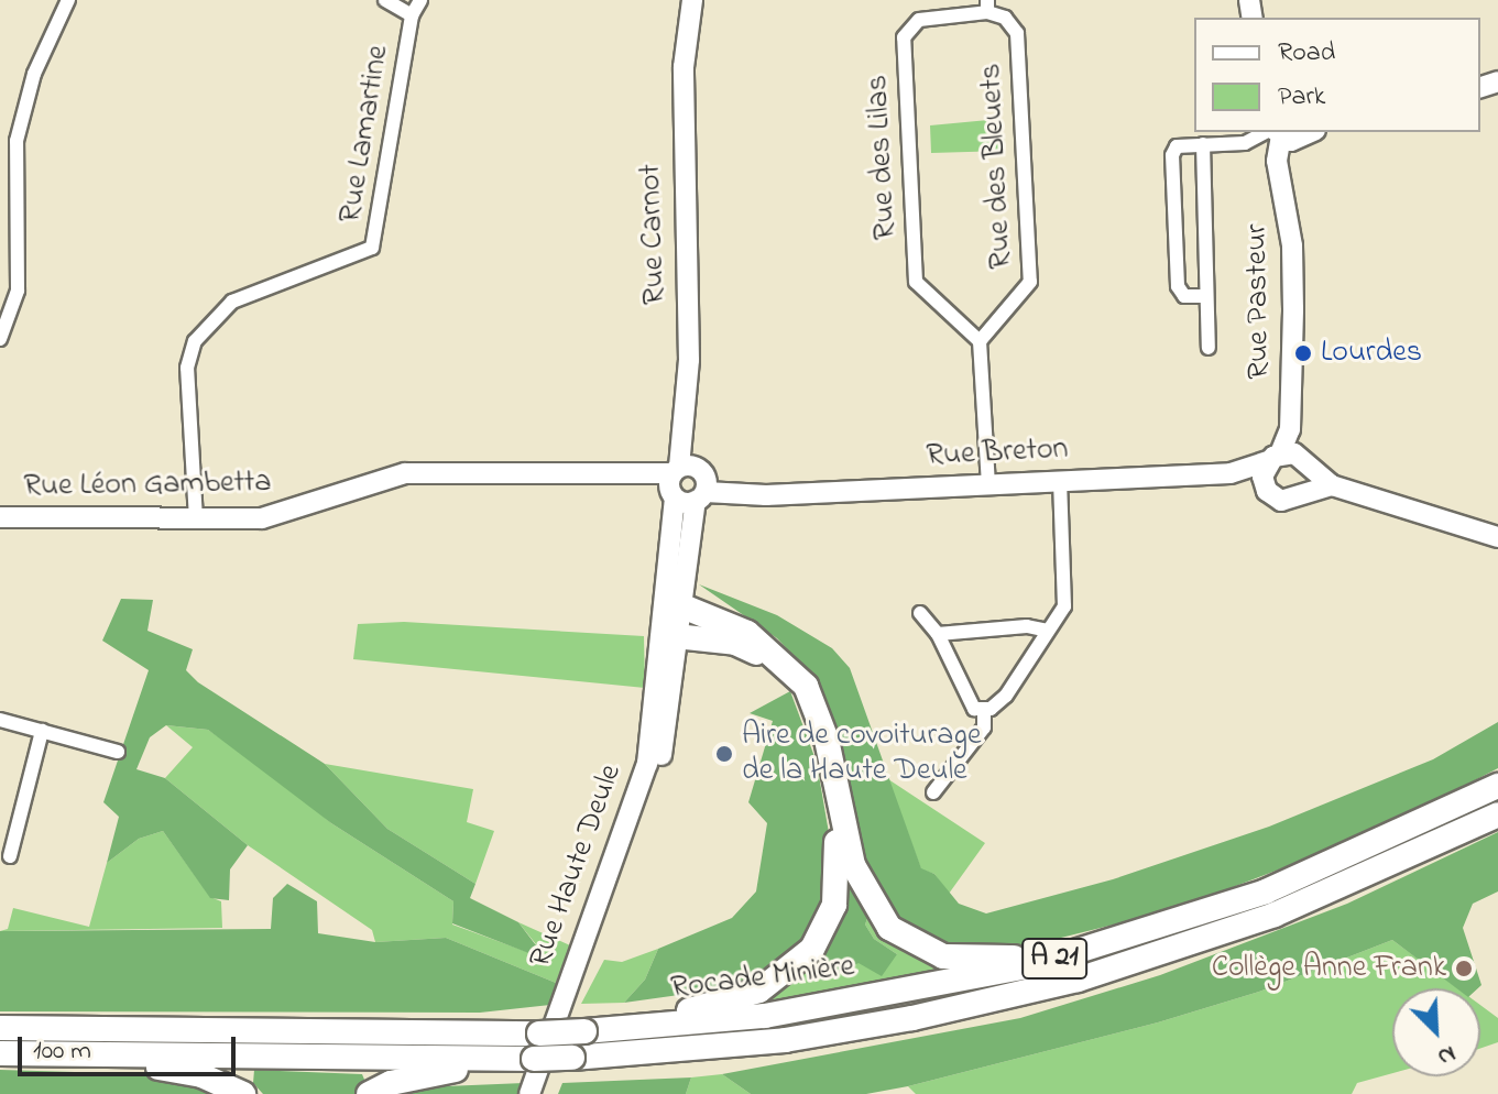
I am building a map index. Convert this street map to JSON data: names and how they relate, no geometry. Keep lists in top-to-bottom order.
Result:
{
  "streets": {
    "highway": ["A 21", "Rocade Minière"],
    "main road": [
      "Rue Carnot",
      "Rue Pasteur",
      "Rue Breton",
      "Rue Léon Gambetta",
      "Rue Haute Deule"
    ],
    "street": ["Rue Lamartine", "Rue des Lilas", "Rue des Bleuets"]
  },
  "crossings": [
    ["Rue Lamartine", "Rue Léon Gambetta"],
    ["Rue des Lilas", "Rue des Bleuets"],
    ["Rue Carnot", "Rue Breton"],
    ["Rue Carnot", "Rue Léon Gambetta"],
    ["Rue Carnot", "Rue Haute Deule"],
    ["Rue Pasteur", "Rue Breton"],
    ["Rue Breton", "Rue Léon Gambetta"],
    ["Rue Breton", "Rue Haute Deule"],
    ["Rue Léon Gambetta", "Rue Haute Deule"]
  ],
  "places": ["Lourdes", "Aire de covoiturage de la Haute Deule", "Collège Anne Frank"],
  "legend": ["Road", "Park"],
  "scale_bar": "100 m",
  "north": "bottom right"
}
